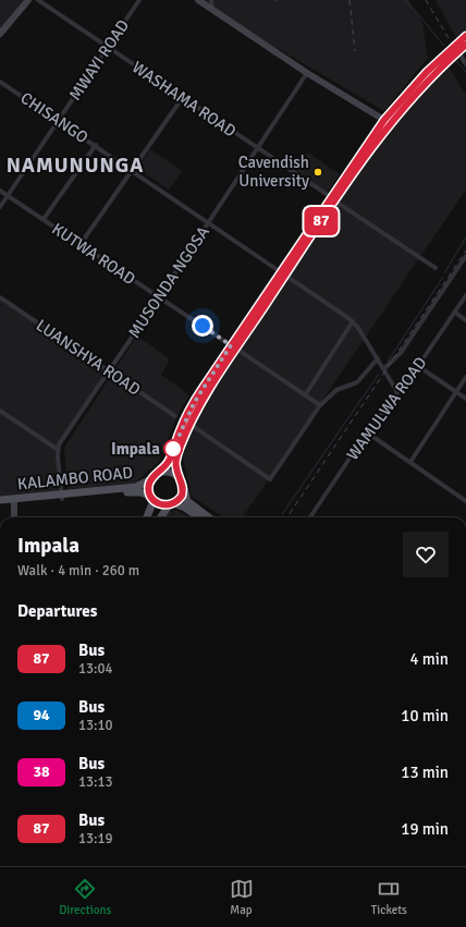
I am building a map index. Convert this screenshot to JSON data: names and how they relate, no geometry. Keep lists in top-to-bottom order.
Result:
{
  "streets": {
    "main road": ["KALAMBO ROAD"],
    "street": [
      "MWAYI ROAD",
      "WASHAMA ROAD",
      "CHISANGO",
      "KUTWA ROAD",
      "MUSONDA NGOSA",
      "LUANSHYA ROAD",
      "WAMULWA ROAD"
    ]
  },
  "crossings": [
    ["MWAYI ROAD", "WASHAMA ROAD"],
    ["MWAYI ROAD", "CHISANGO"],
    ["MWAYI ROAD", "KUTWA ROAD"],
    ["WASHAMA ROAD", "MUSONDA NGOSA"],
    ["CHISANGO", "MUSONDA NGOSA"],
    ["KUTWA ROAD", "MUSONDA NGOSA"],
    ["MUSONDA NGOSA", "LUANSHYA ROAD"]
  ],
  "districts": ["NAMUNUNGA"],
  "places": ["Cavendish University", "Impala"],
  "lines": ["bus line 87"],
  "page": {
    "on_map": "87",
    "heading": [
      ["Impala", "Walk · 4 min · 260 m"],
      "Departures"
    ],
    "list": [
      {
        "mark": "87",
        "name": "Bus",
        "note": "13:04",
        "value": "4 min"
      },
      {
        "mark": "94",
        "name": "Bus",
        "note": "13:10",
        "value": "10 min"
      },
      {
        "mark": "38",
        "name": "Bus",
        "note": "13:13",
        "value": "13 min"
      },
      {
        "mark": "87",
        "name": "Bus",
        "note": "13:19",
        "value": "19 min"
      }
    ],
    "tabs": ["Directions", "Map", "Tickets"]
  }
}
